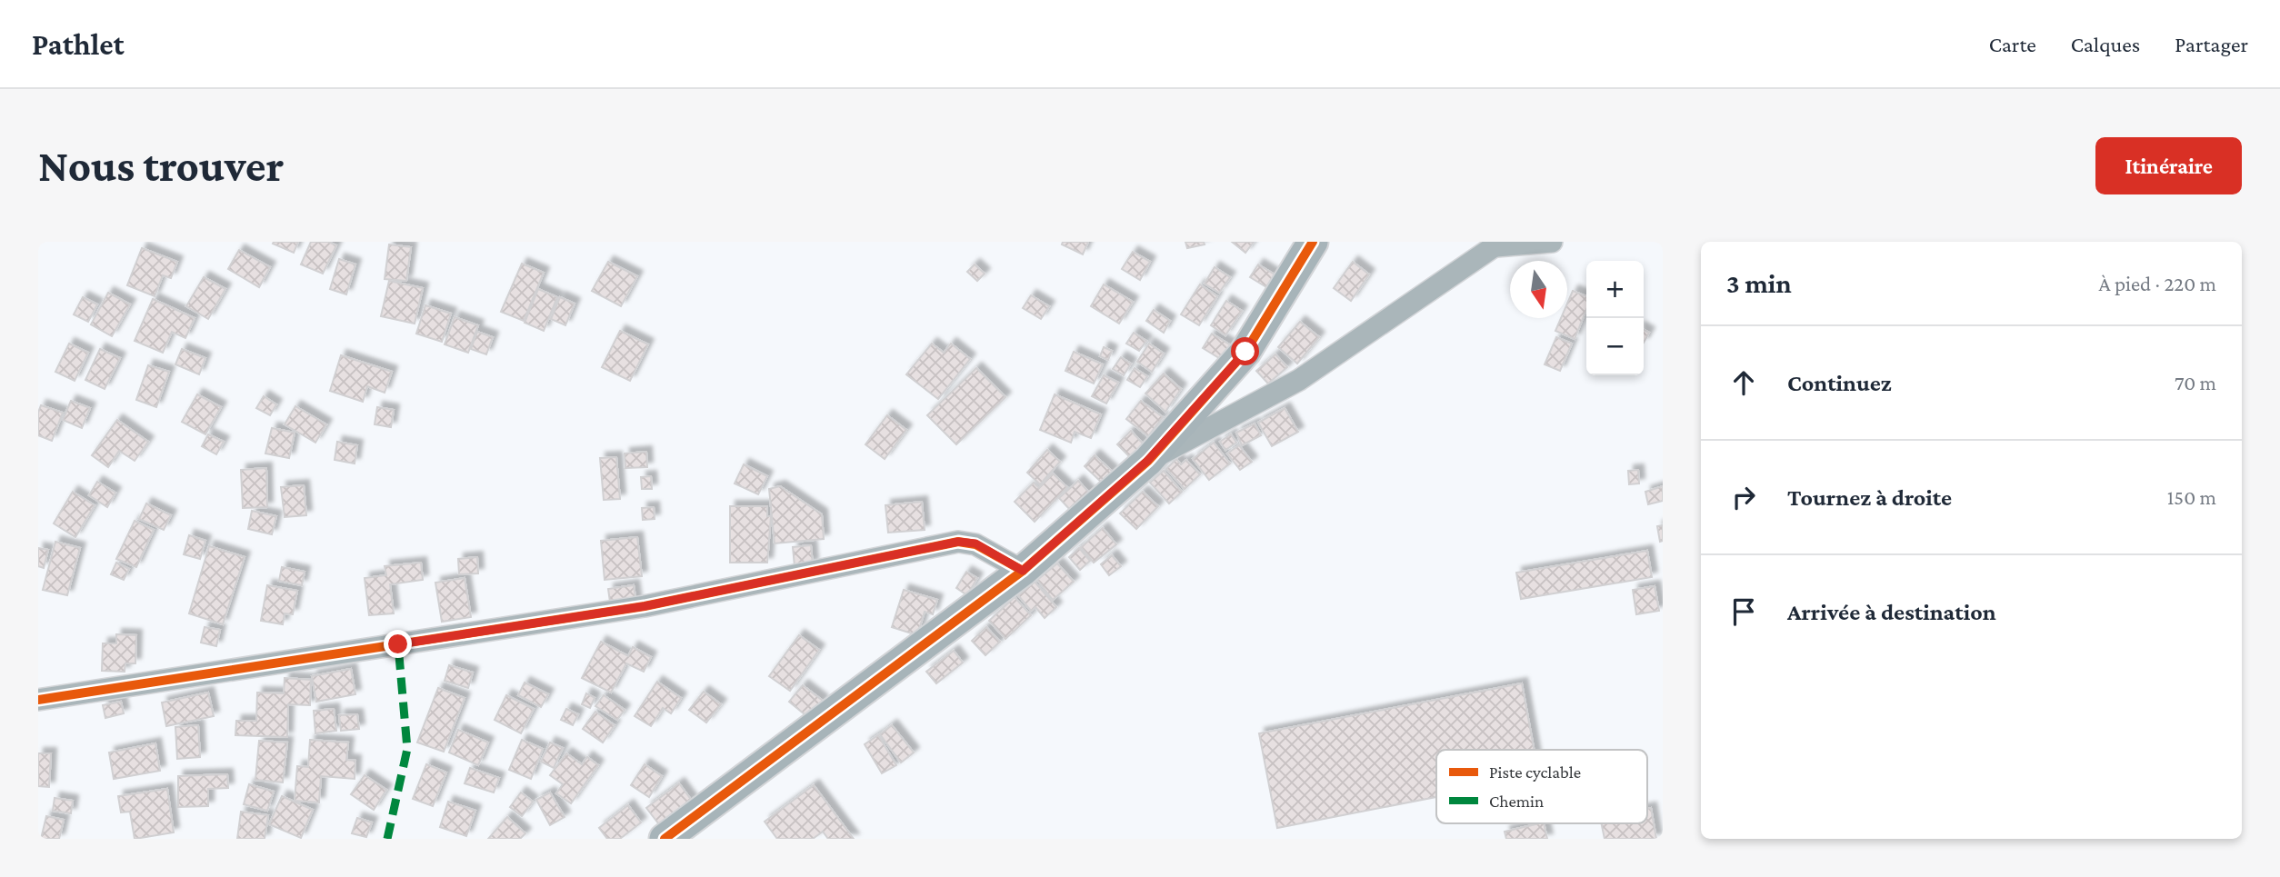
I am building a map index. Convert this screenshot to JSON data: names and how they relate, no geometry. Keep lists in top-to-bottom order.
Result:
{
  "legend": ["Piste cyclable", "Chemin"],
  "north": "bottom",
  "page": {
    "header": "Pathlet",
    "nav": ["Carte", "Calques", "Partager"],
    "buttons": "Itinéraire",
    "title": "Nous trouver",
    "heading": ["3 min", "À pied · 220 m"],
    "map_buttons": ["+", "−"],
    "list": [
      ["Continuez", "70 m"],
      ["Tournez à droite", "150 m"],
      "Arrivée à destination"
    ]
  }
}
